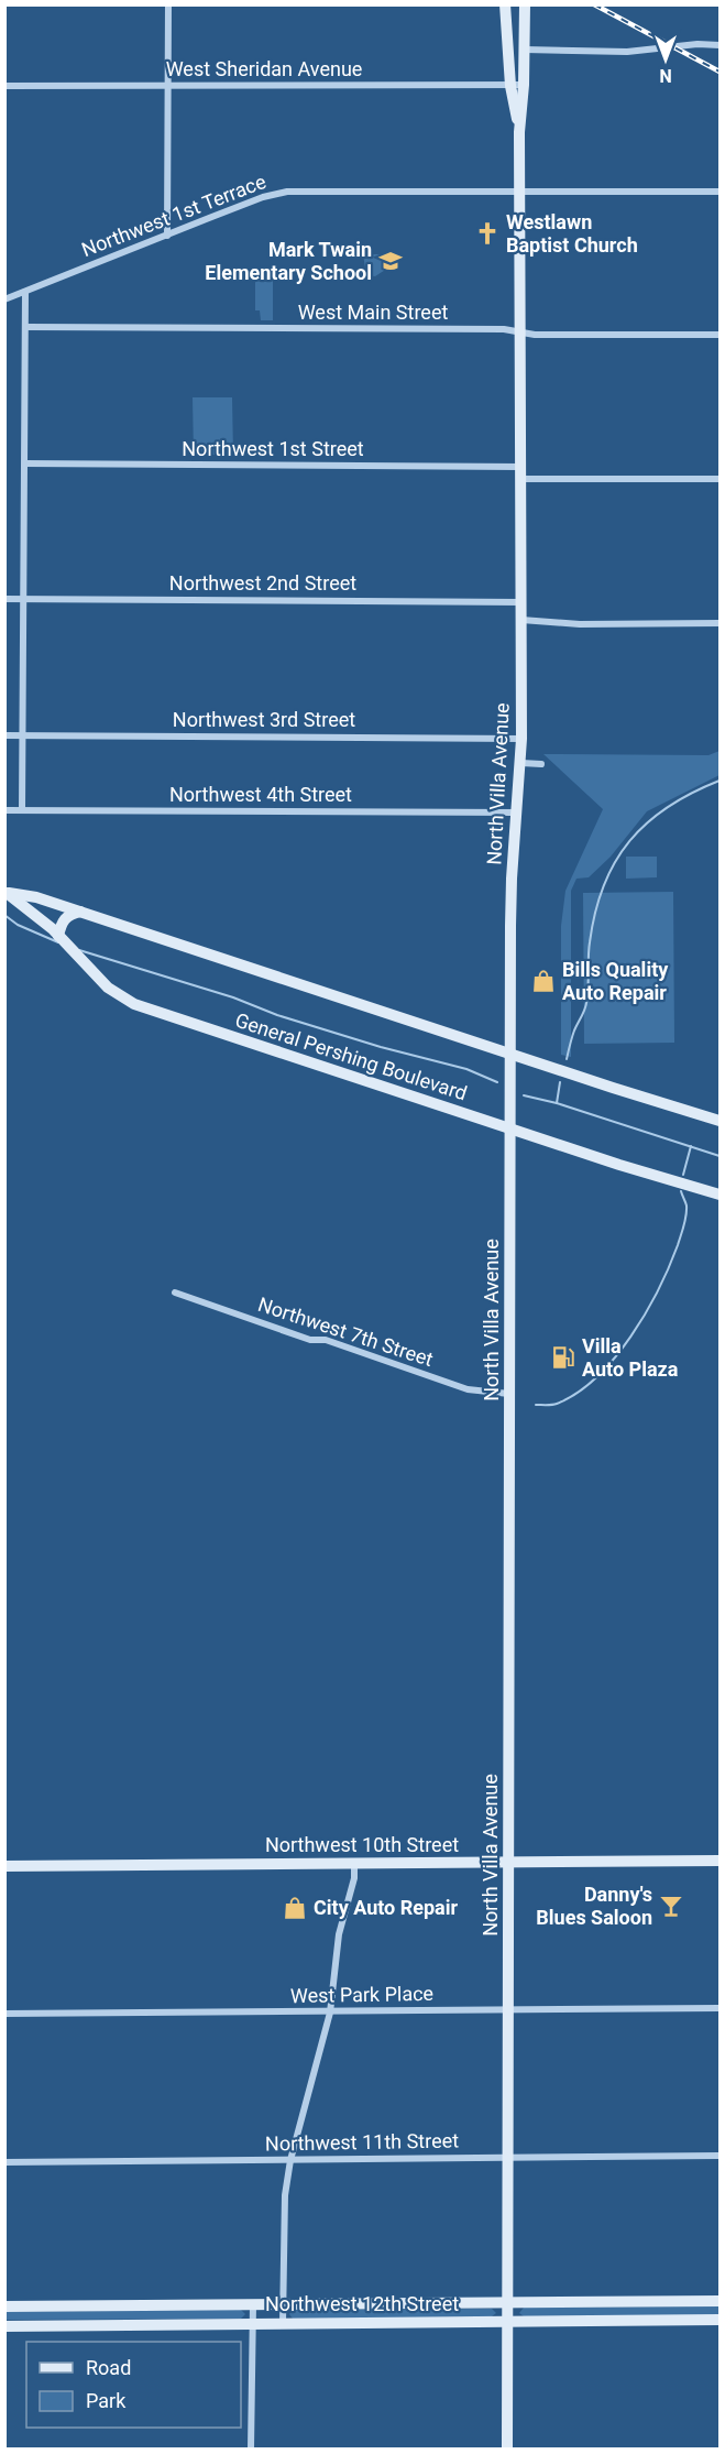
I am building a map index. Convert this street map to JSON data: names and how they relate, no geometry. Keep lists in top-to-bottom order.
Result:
{
  "streets": {
    "main road": [
      "North Villa Avenue",
      "General Pershing Boulevard",
      "Northwest 10th Street",
      "Northwest 12th Street"
    ],
    "street": [
      "West Sheridan Avenue",
      "Northwest 1st Terrace",
      "West Main Street",
      "Northwest 1st Street",
      "Northwest 2nd Street",
      "Northwest 3rd Street",
      "Northwest 4th Street",
      "Northwest 7th Street",
      "West Park Place",
      "Northwest 11th Street"
    ]
  },
  "crossings": [
    ["Northwest 1st Terrace", "North Villa Avenue"],
    ["West Main Street", "North Villa Avenue"],
    ["Northwest 1st Street", "North Villa Avenue"],
    ["Northwest 2nd Street", "North Villa Avenue"],
    ["Northwest 3rd Street", "North Villa Avenue"],
    ["North Villa Avenue", "Northwest 4th Street"],
    ["North Villa Avenue", "General Pershing Boulevard"],
    ["North Villa Avenue", "Northwest 7th Street"],
    ["North Villa Avenue", "Northwest 10th Street"],
    ["North Villa Avenue", "West Park Place"],
    ["North Villa Avenue", "Northwest 11th Street"],
    ["North Villa Avenue", "Northwest 12th Street"]
  ],
  "places": {
    "church": ["Westlawn Baptist Church"],
    "school or university": ["Mark Twain Elementary School"],
    "shop": ["Bills Quality Auto Repair", "City Auto Repair"],
    "fuel station": ["Villa Auto Plaza"],
    "bar": ["Danny's Blues Saloon"]
  },
  "legend": ["Road", "Park"],
  "north": "bottom"
}
